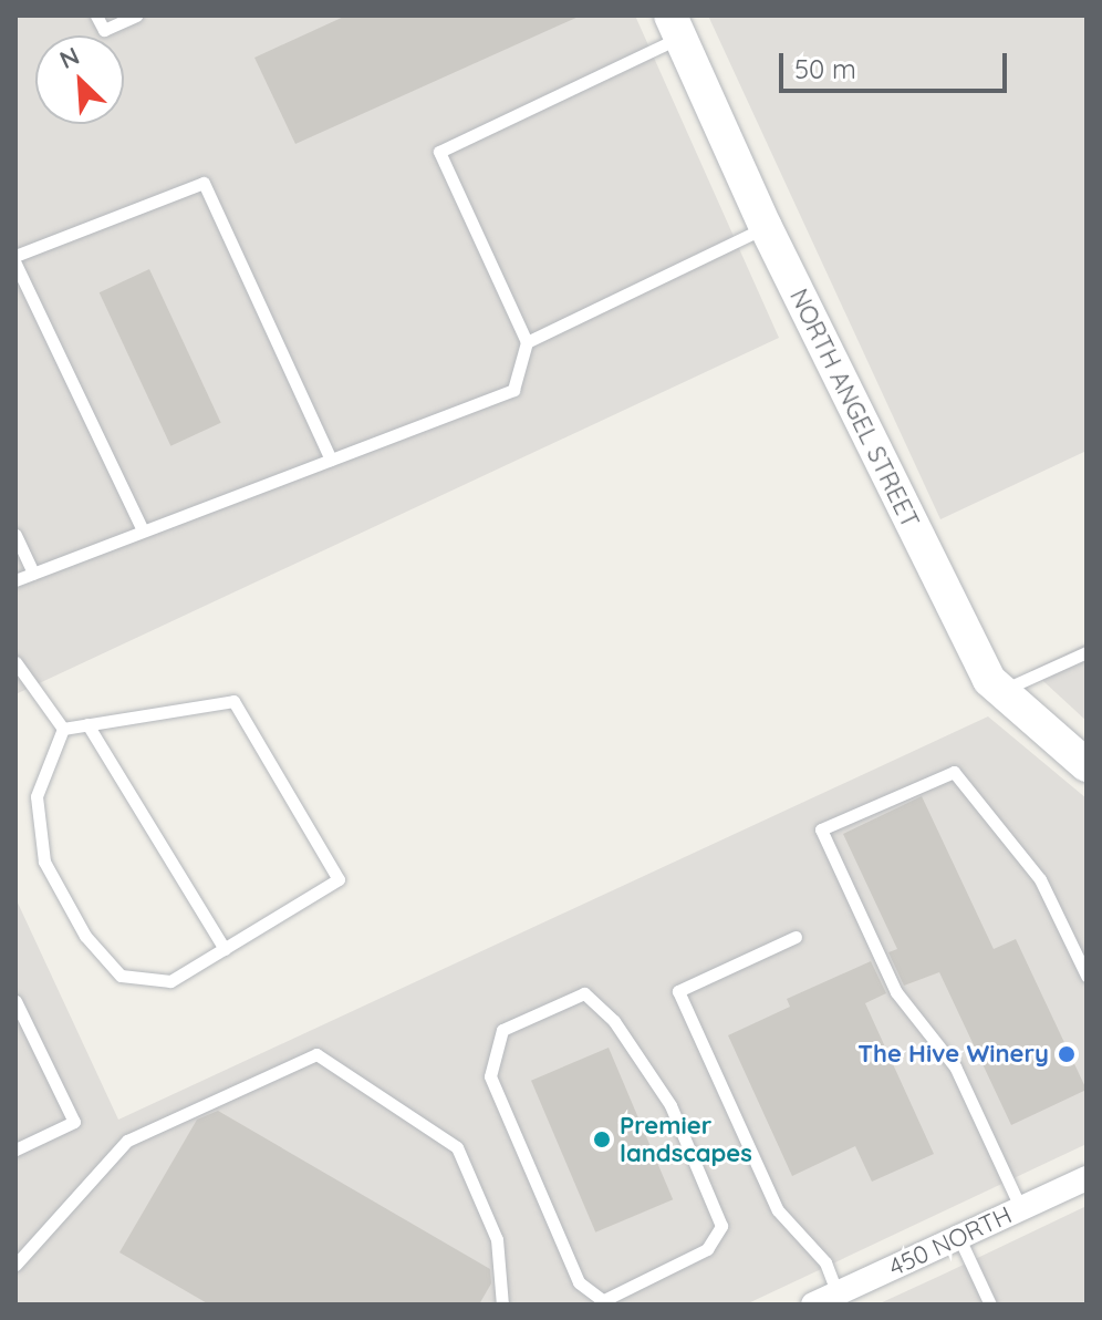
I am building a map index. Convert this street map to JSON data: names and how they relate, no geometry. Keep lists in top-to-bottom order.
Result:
{
  "streets": {
    "street": ["NORTH ANGEL STREET", "450 NORTH"]
  },
  "places": ["The Hive Winery", "Premier landscapes"],
  "scale_bar": "50 m",
  "north": "top left"
}
